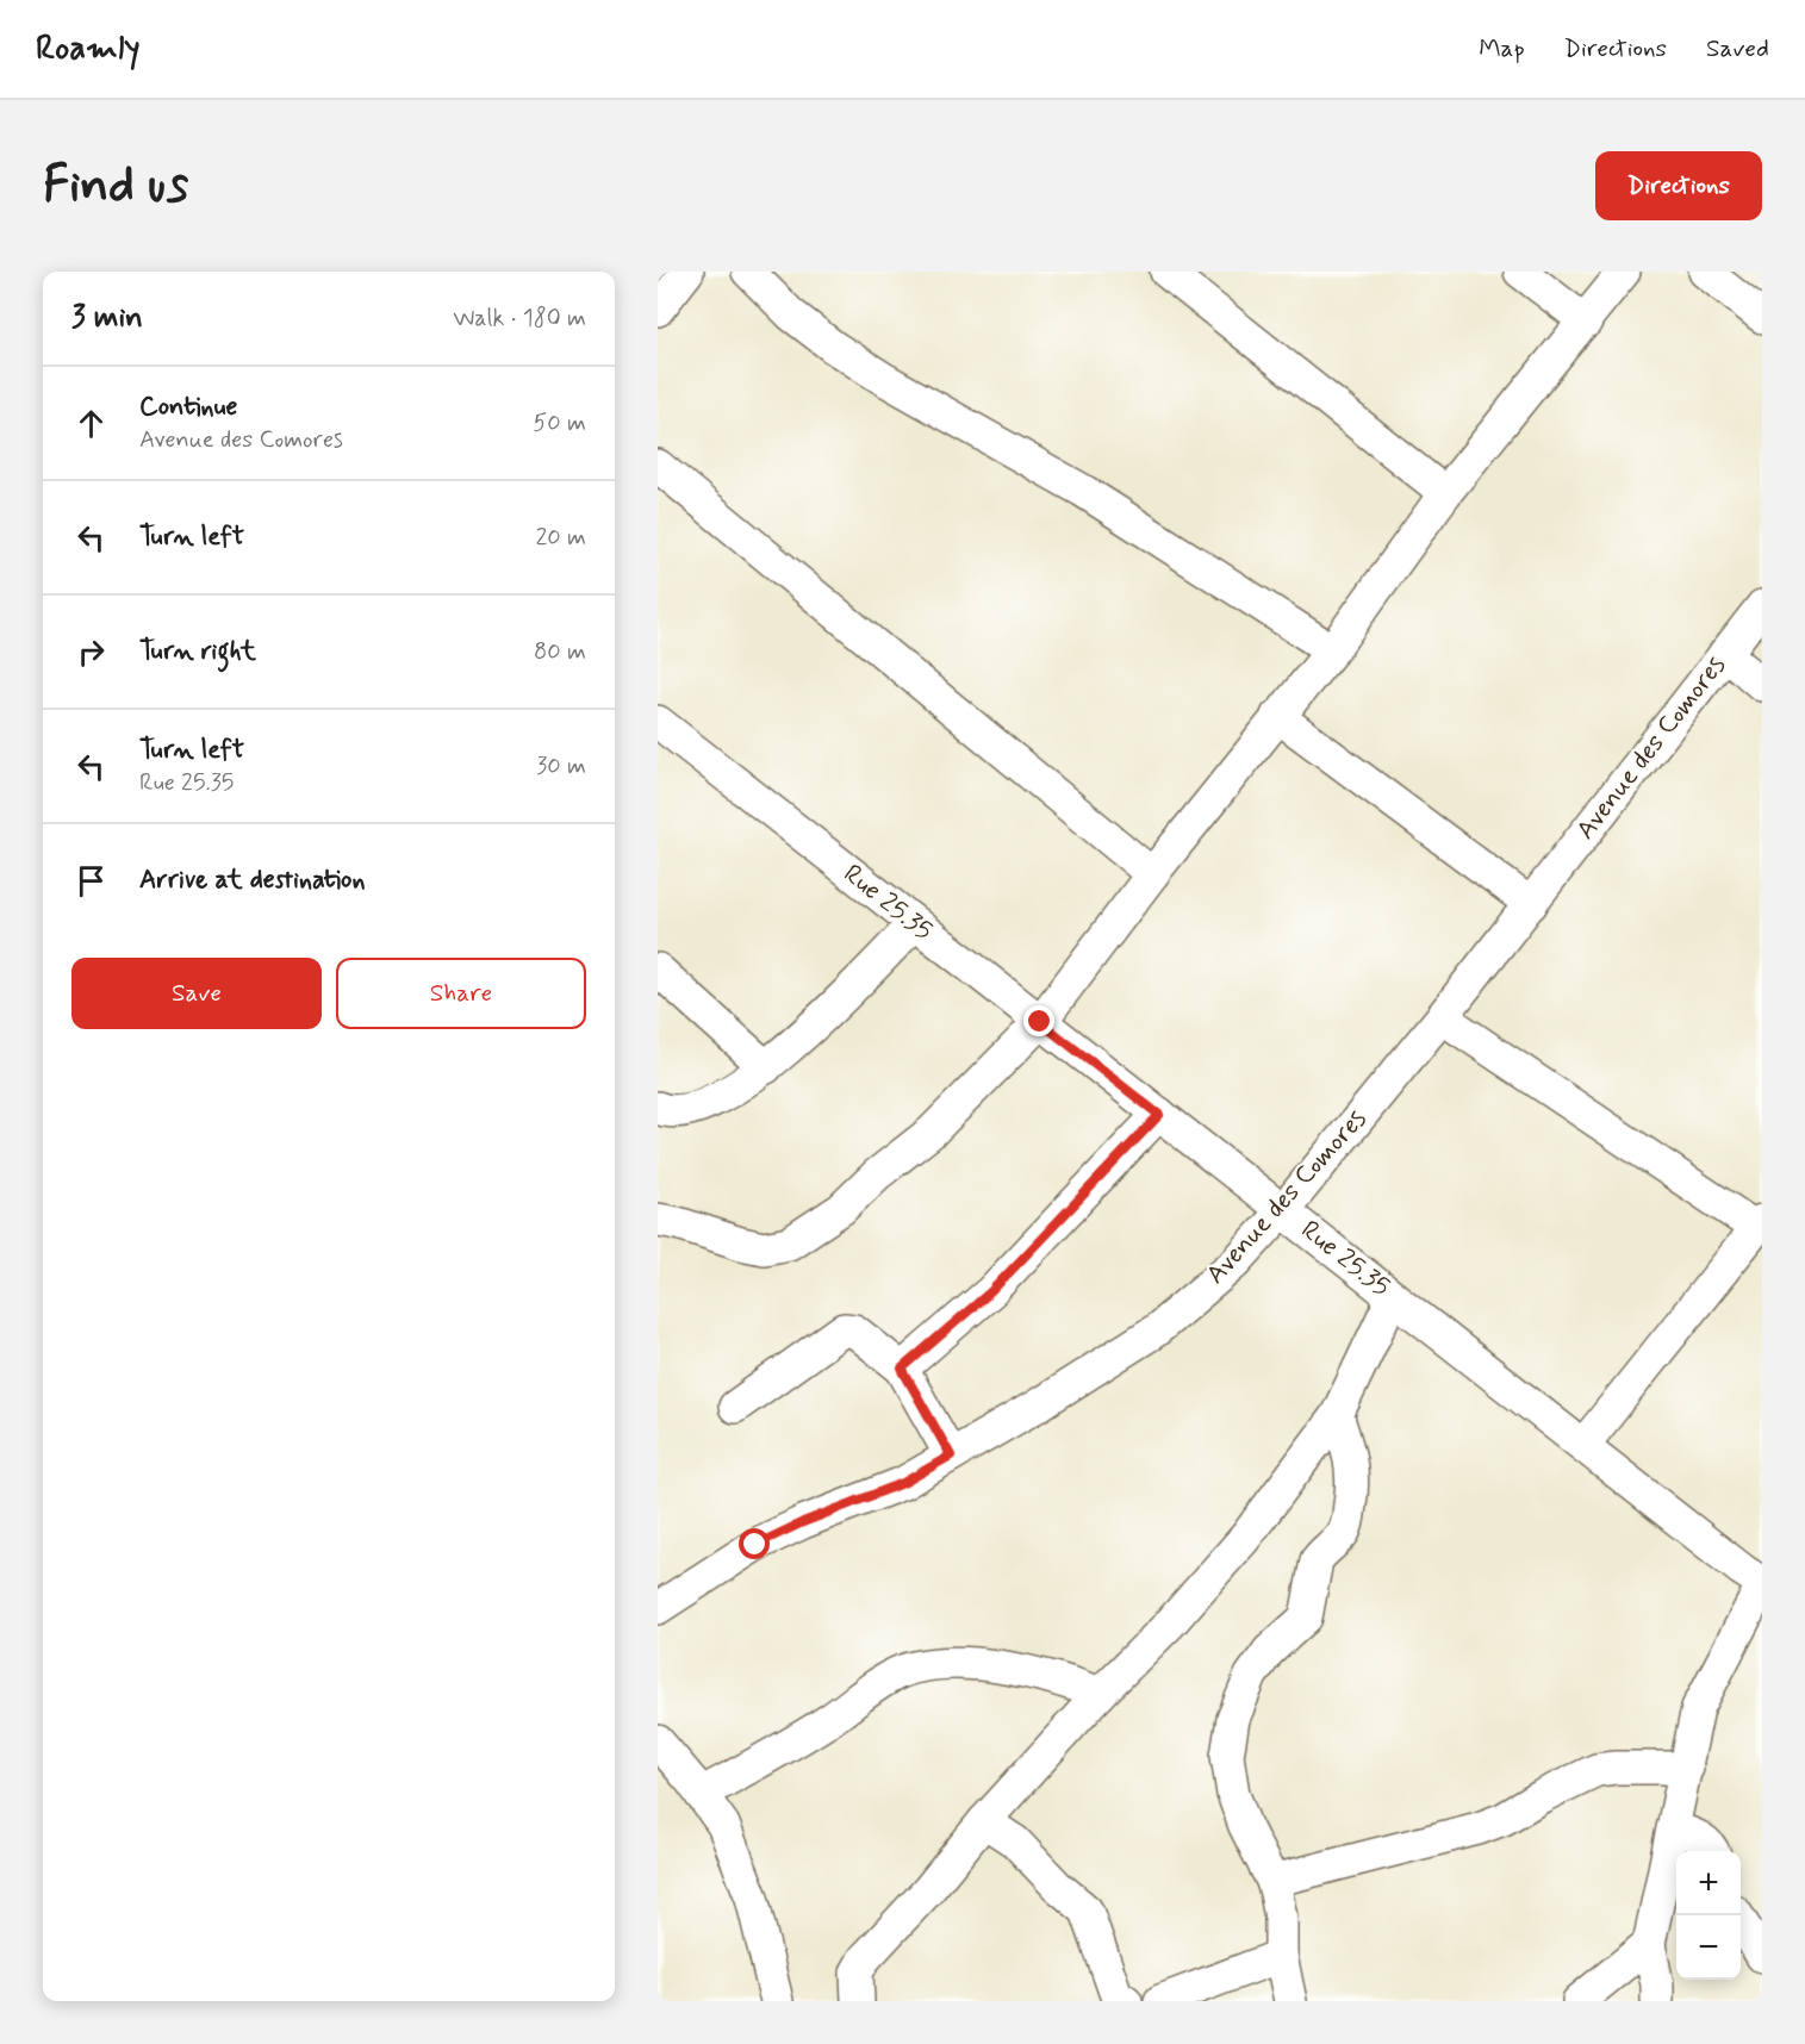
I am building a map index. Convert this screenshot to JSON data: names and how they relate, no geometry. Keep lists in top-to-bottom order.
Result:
{
  "streets": {
    "street": ["Avenue des Comores", "Rue 25.35"]
  },
  "crossings": [
    ["Avenue des Comores", "Rue 25.35"]
  ],
  "page": {
    "header": "Roamly",
    "nav": ["Map", "Directions", "Saved"],
    "buttons": [
      "Directions",
      ["Save", "Share"]
    ],
    "title": "Find us",
    "heading": ["3 min", "Walk · 180 m"],
    "list": [
      ["Continue", "Avenue des Comores", "50 m"],
      ["Turn left", "20 m"],
      ["Turn right", "80 m"],
      ["Turn left", "Rue 25.35", "30 m"],
      "Arrive at destination"
    ],
    "map_buttons": ["+", "−"]
  }
}
